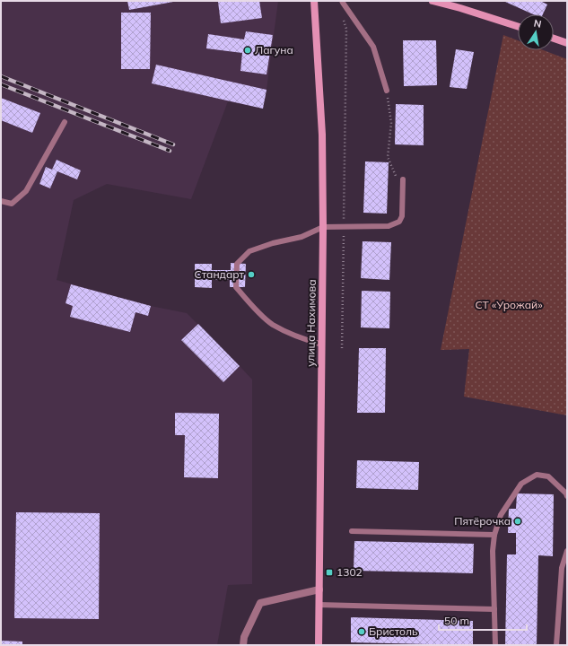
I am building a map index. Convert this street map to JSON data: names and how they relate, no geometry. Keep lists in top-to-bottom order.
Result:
{
  "streets": {
    "main road": ["улица Нахимова"]
  },
  "parks": ["СТ «Урожай»"],
  "places": {
    "other": [
      "Лагуна",
      "Стандарт",
      "Пятёрочка",
      "Бристоль"
    ],
    "transit": ["1302"]
  },
  "scale_bar": "50 m",
  "north": "top"
}
